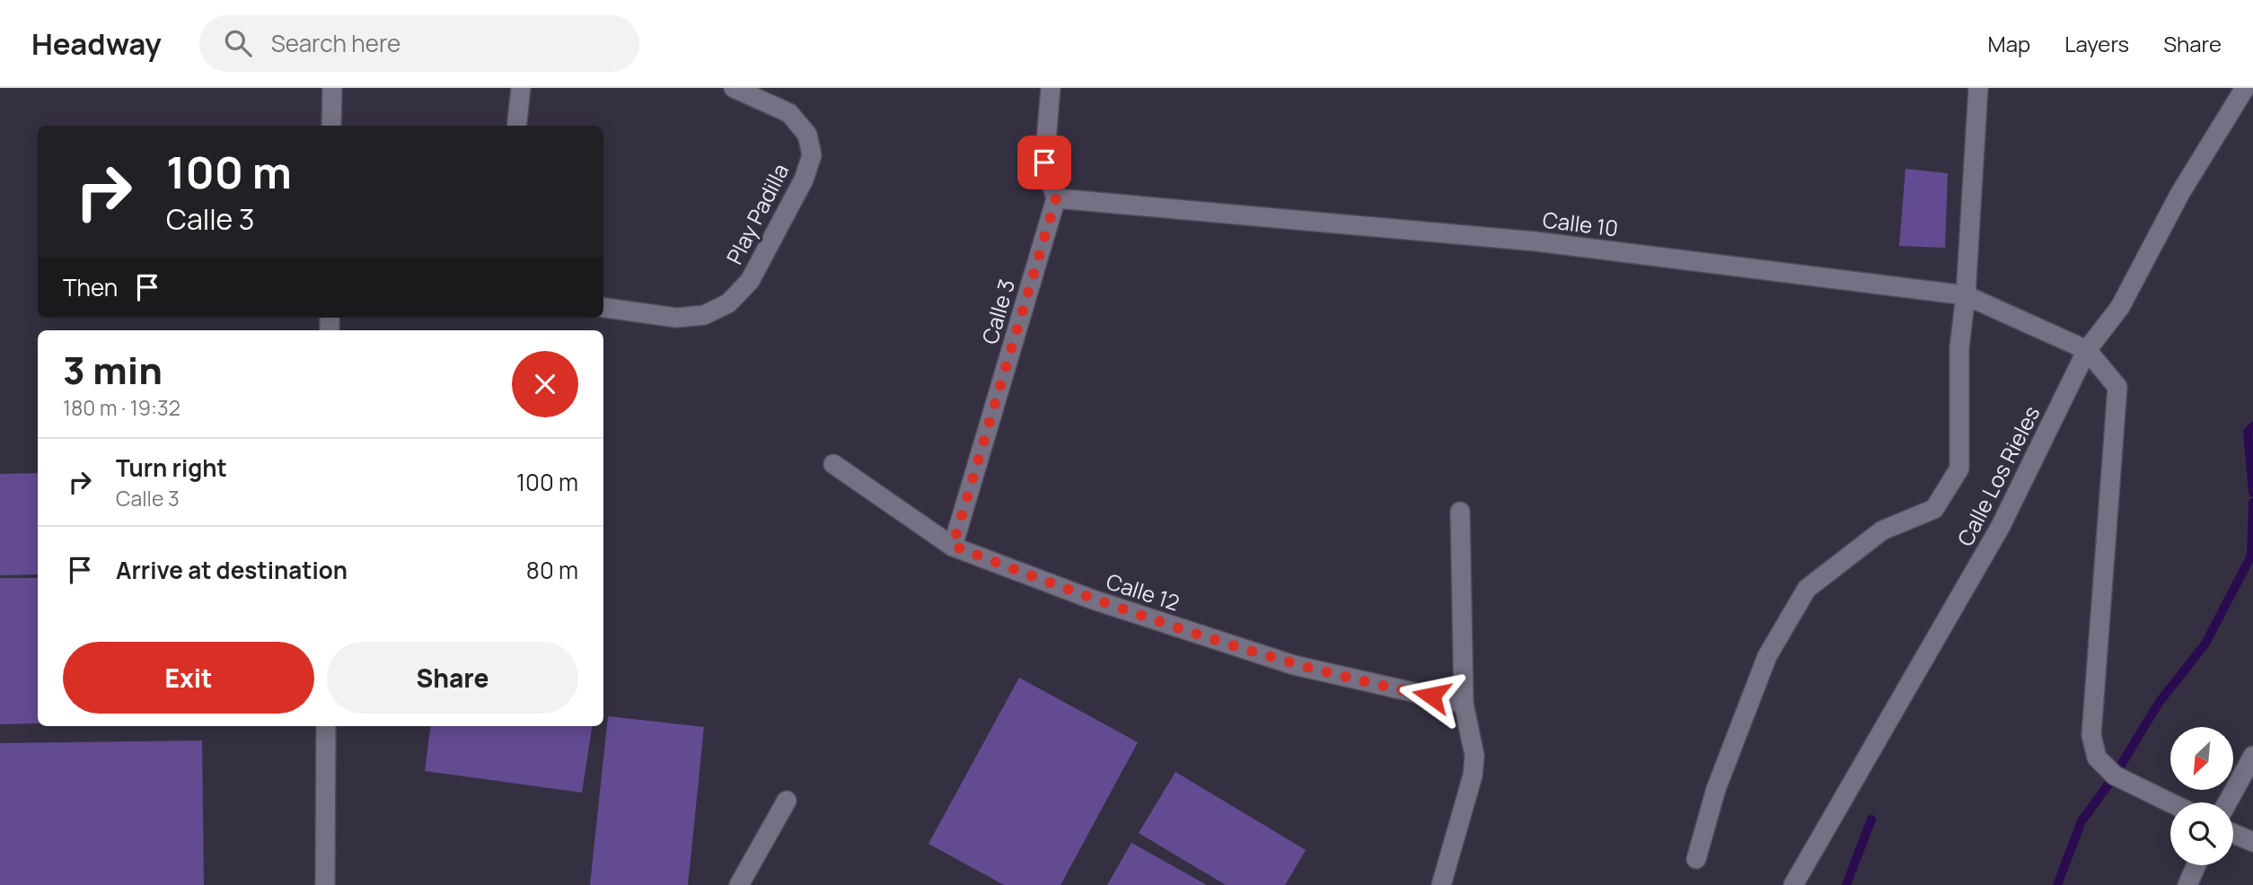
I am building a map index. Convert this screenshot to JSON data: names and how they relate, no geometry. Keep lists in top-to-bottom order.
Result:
{
  "streets": {
    "street": [
      "Play Padilla",
      "Calle 10",
      "Calle 3",
      "Calle Los Rieles",
      "Calle 12"
    ]
  },
  "crossings": [
    ["Calle 10", "Calle 3"],
    ["Calle 10", "Calle Los Rieles"],
    ["Calle 3", "Calle 12"]
  ],
  "north": "bottom left",
  "page": {
    "header": "Headway",
    "search": "Search here",
    "nav": ["Map", "Layers", "Share"],
    "turn": ["100 m", "Calle 3"],
    "then": "Then",
    "heading": ["3 min", "180 m · 19:32"],
    "list": [
      {
        "name": "Turn right",
        "note": "Calle 3",
        "value": "100 m"
      },
      {
        "name": "Arrive at destination",
        "value": "80 m"
      }
    ],
    "buttons": ["Exit", "Share"]
  }
}
